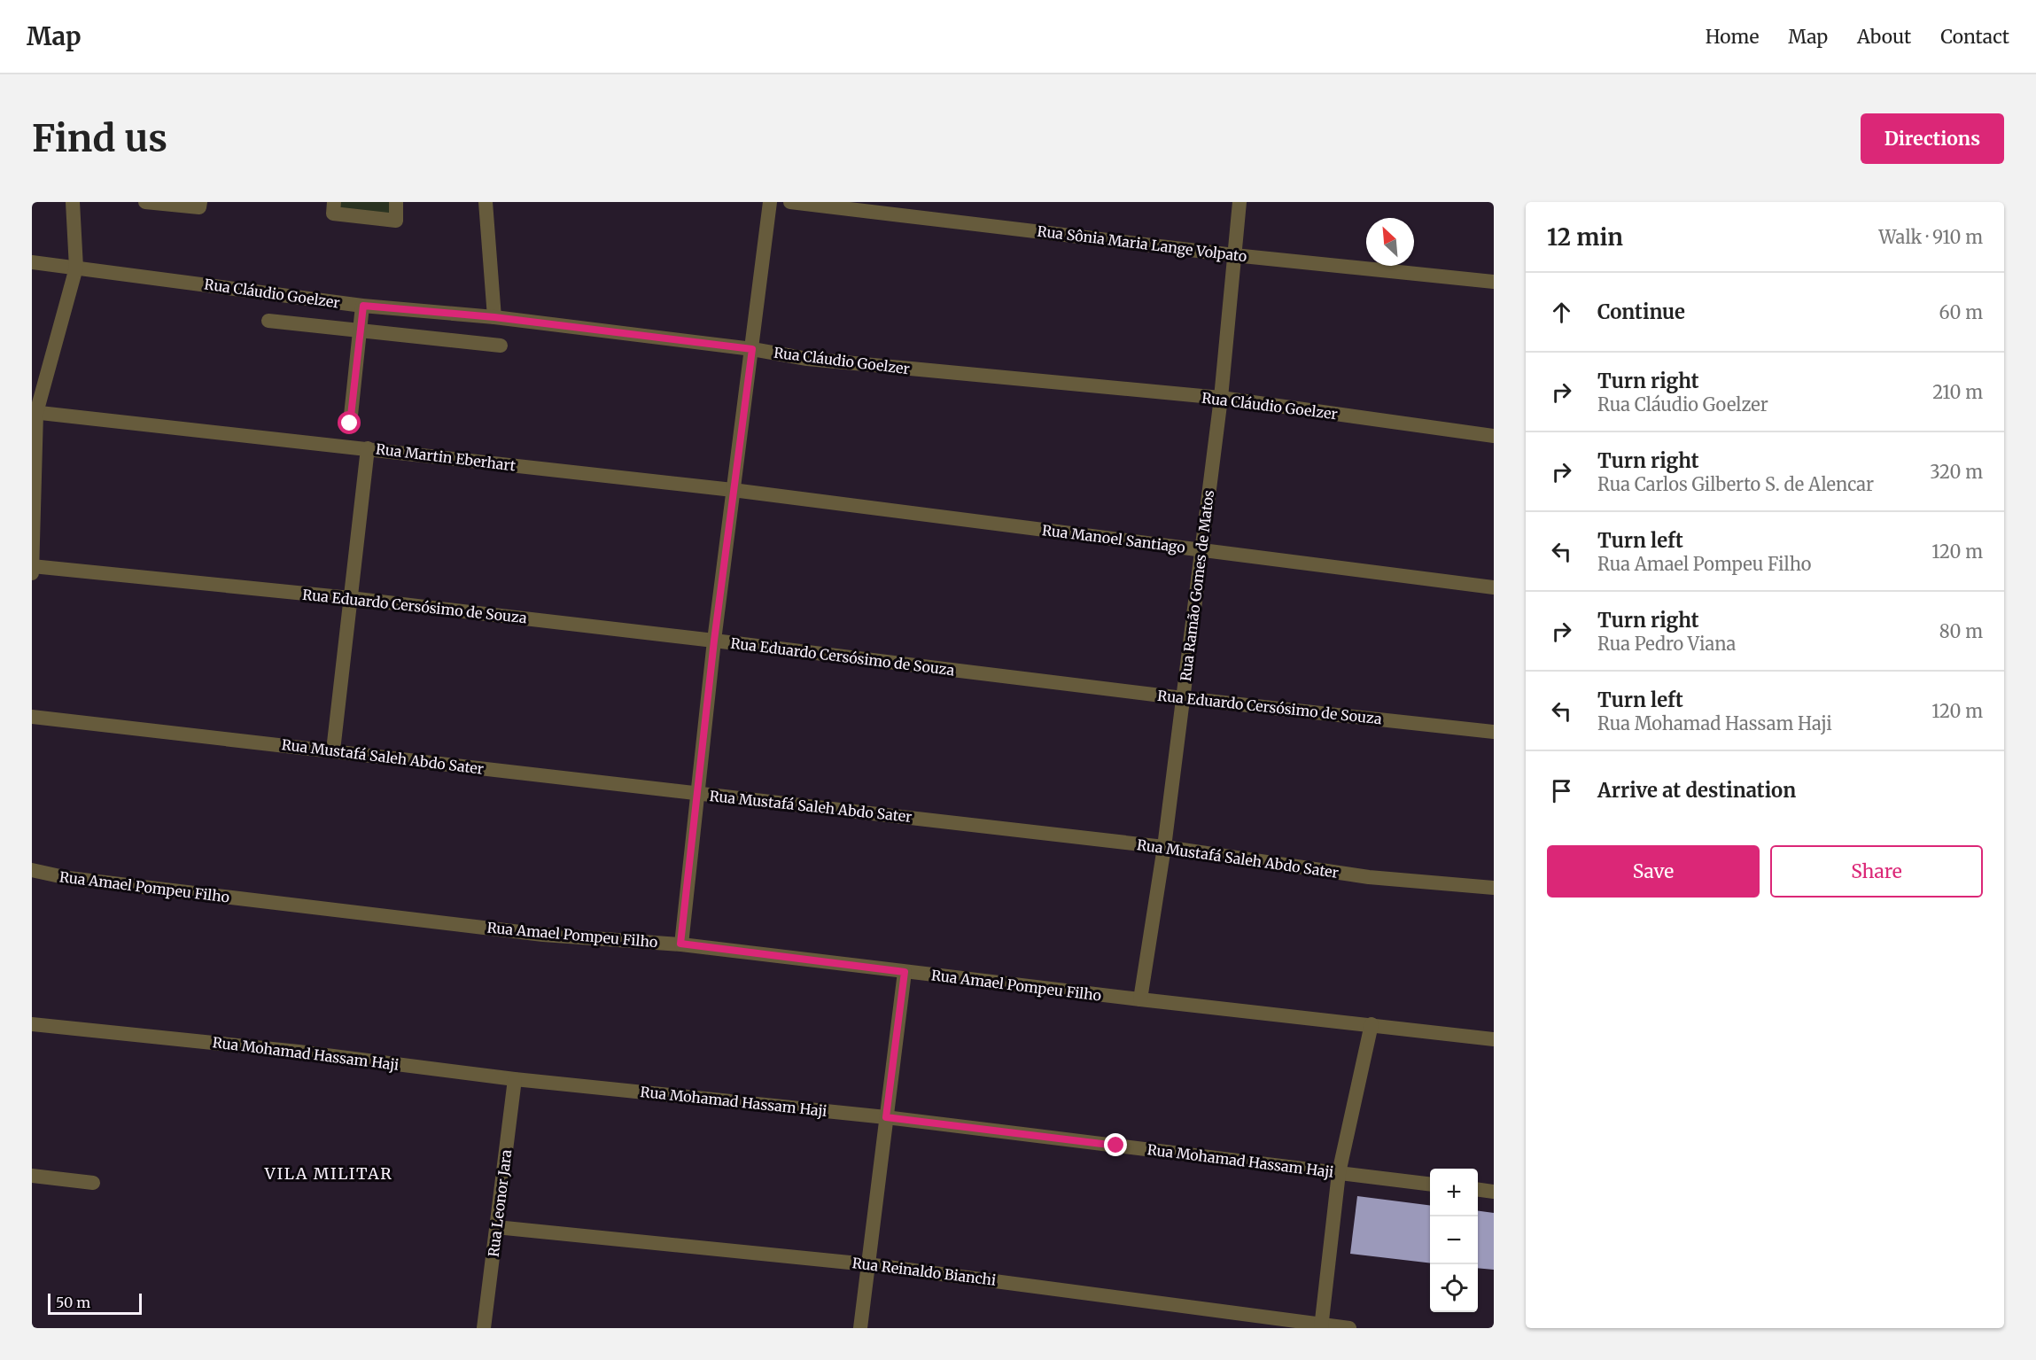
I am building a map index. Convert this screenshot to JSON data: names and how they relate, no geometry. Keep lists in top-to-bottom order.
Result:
{
  "streets": {
    "street": [
      "Rua Sônia Maria Lange Volpato",
      "Rua Cláudio Goelzer",
      "Rua Martin Eberhart",
      "Rua Manoel Santiago",
      "Rua Ramão Gomes de Matos",
      "Rua Eduardo Cersósimo de Souza",
      "Rua Mustafá Saleh Abdo Sater",
      "Rua Amael Pompeu Filho",
      "Rua Mohamad Hassam Haji",
      "Rua Leonor Jara",
      "Rua Reinaldo Bianchi"
    ]
  },
  "crossings": [
    ["Rua Sônia Maria Lange Volpato", "Rua Ramão Gomes de Matos"],
    ["Rua Cláudio Goelzer", "Rua Ramão Gomes de Matos"],
    ["Rua Martin Eberhart", "Rua Manoel Santiago"],
    ["Rua Manoel Santiago", "Rua Ramão Gomes de Matos"],
    ["Rua Ramão Gomes de Matos", "Rua Eduardo Cersósimo de Souza"],
    ["Rua Ramão Gomes de Matos", "Rua Mustafá Saleh Abdo Sater"],
    ["Rua Ramão Gomes de Matos", "Rua Amael Pompeu Filho"],
    ["Rua Mohamad Hassam Haji", "Rua Leonor Jara"],
    ["Rua Leonor Jara", "Rua Reinaldo Bianchi"]
  ],
  "districts": ["VILA MILITAR"],
  "scale_bar": "50 m",
  "north": "top left",
  "page": {
    "header": "Map",
    "nav": [
      "Home",
      "Map",
      "About",
      "Contact"
    ],
    "buttons": [
      "Directions",
      ["Save", "Share"]
    ],
    "title": "Find us",
    "heading": ["12 min", "Walk · 910 m"],
    "list": [
      ["Continue", "60 m"],
      ["Turn right", "Rua Cláudio Goelzer", "210 m"],
      ["Turn right", "Rua Carlos Gilberto S. de Alencar", "320 m"],
      ["Turn left", "Rua Amael Pompeu Filho", "120 m"],
      ["Turn right", "Rua Pedro Viana", "80 m"],
      ["Turn left", "Rua Mohamad Hassam Haji", "120 m"],
      "Arrive at destination"
    ],
    "map_buttons": ["+", "−"],
    "scale": "50 m"
  }
}
